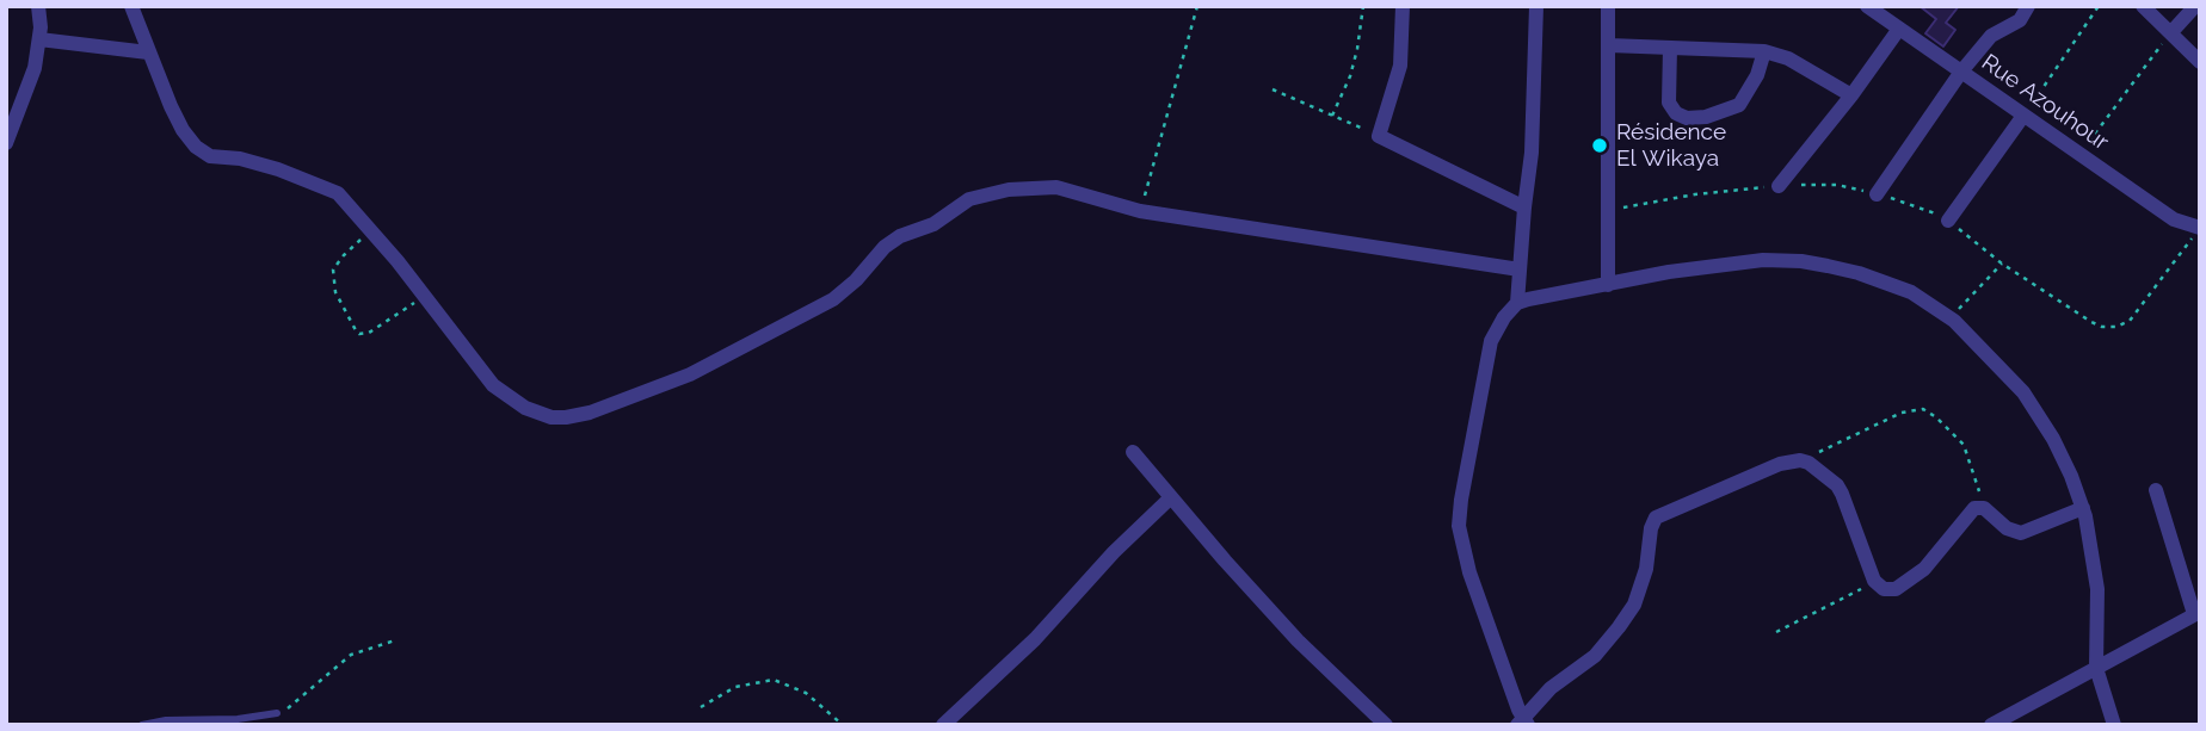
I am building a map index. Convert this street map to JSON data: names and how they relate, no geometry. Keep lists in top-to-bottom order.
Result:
{
  "streets": {
    "street": ["Rue Azouhour"]
  },
  "places": ["Résidence El Wikaya"]
}
